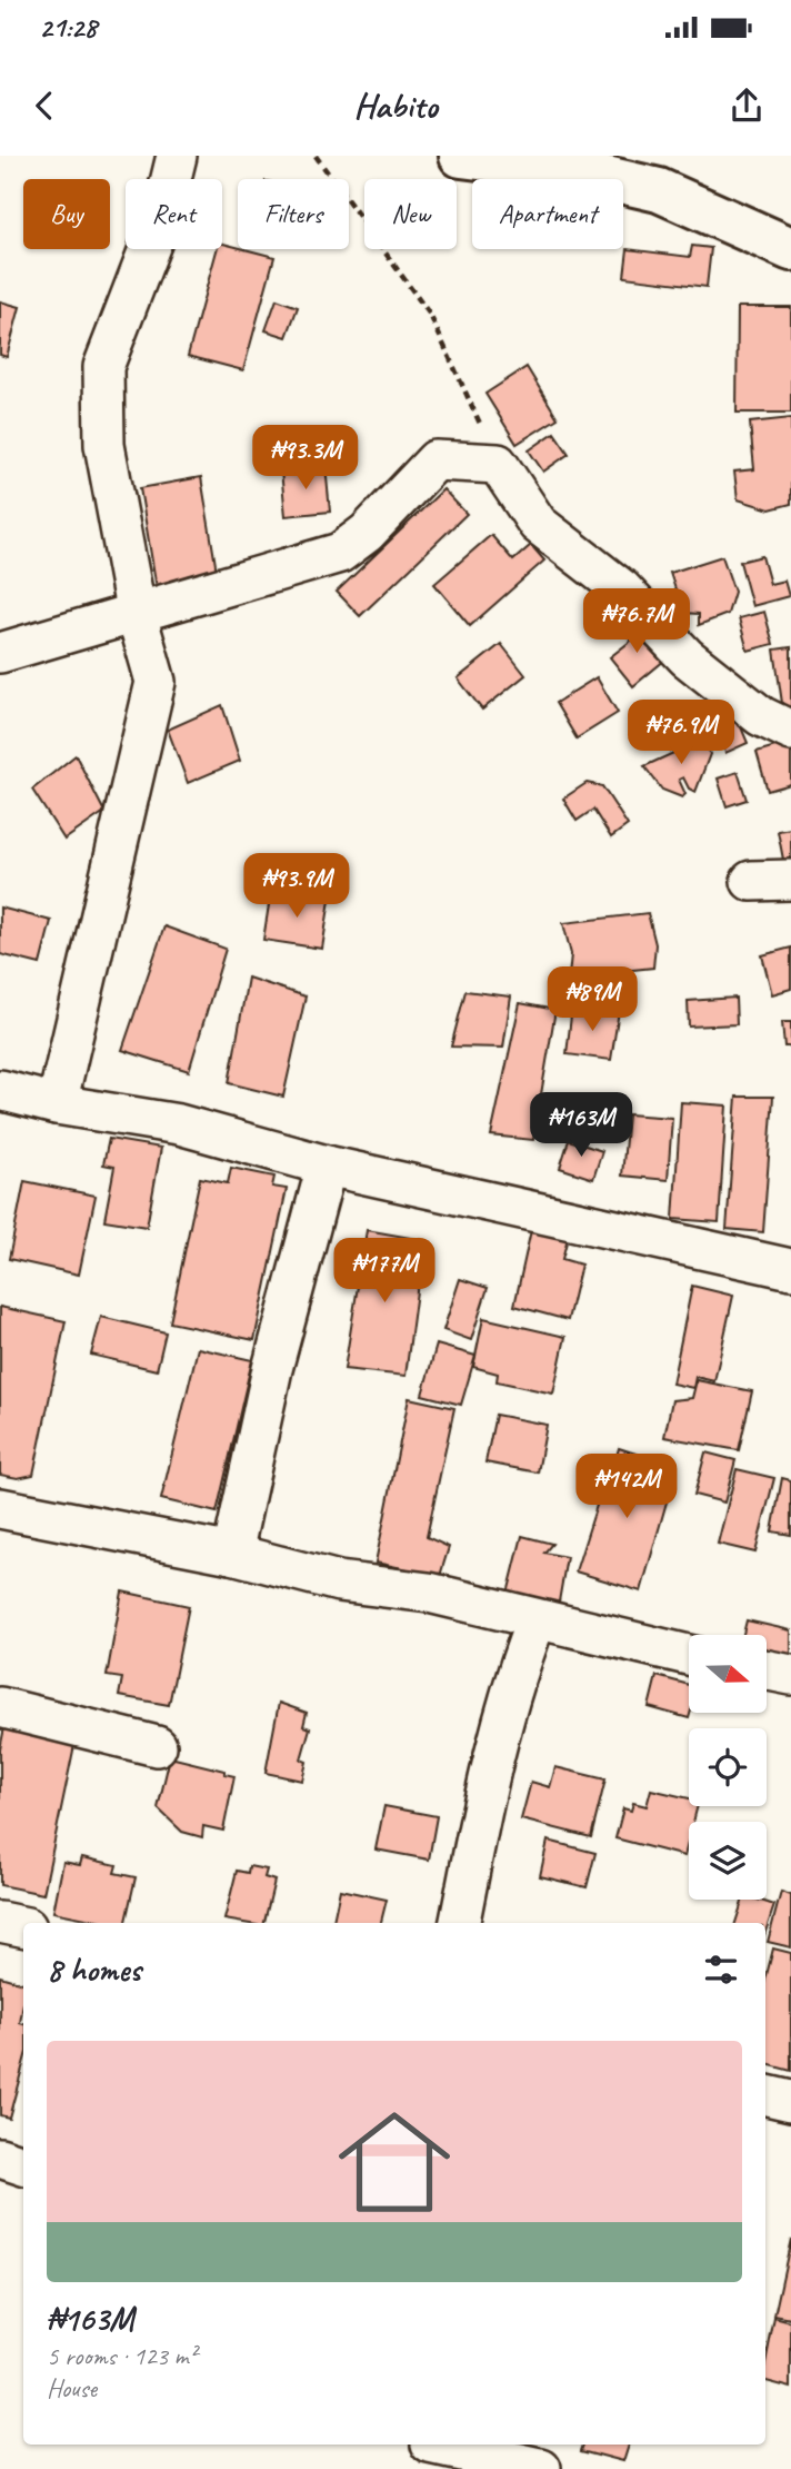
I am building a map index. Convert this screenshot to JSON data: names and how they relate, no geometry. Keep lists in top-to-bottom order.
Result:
{
  "north": "right",
  "page": {
    "status": "21:28",
    "header": "Habito",
    "chip": [
      "Buy",
      "Rent",
      "Filters",
      "New",
      "Apartment"
    ],
    "price": [
      "₦93.3M",
      "₦76.7M",
      "₦76.9M",
      "₦93.9M",
      "₦89M",
      "₦163M",
      "₦177M",
      "₦142M"
    ],
    "heading": "8 homes",
    "list": [
      {
        "name": "₦163M",
        "note": "5 rooms · 123 m² · House"
      }
    ]
  }
}
